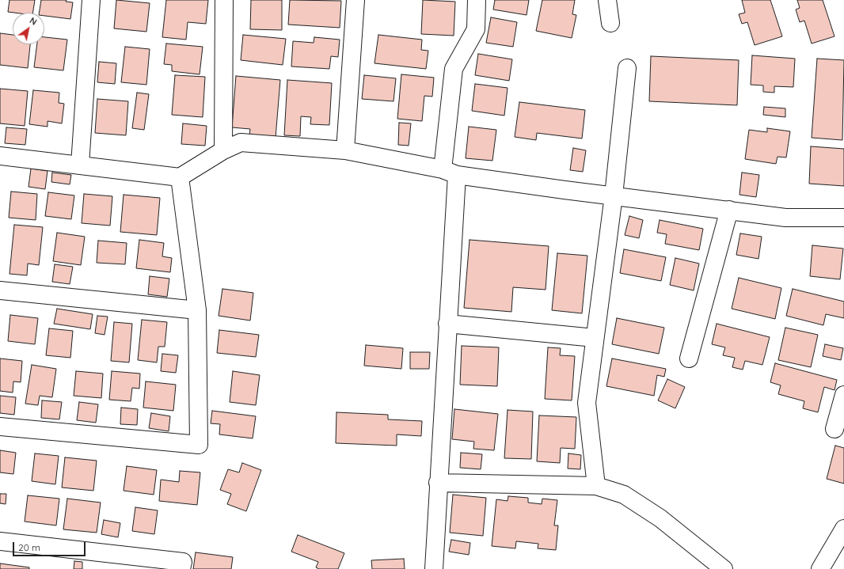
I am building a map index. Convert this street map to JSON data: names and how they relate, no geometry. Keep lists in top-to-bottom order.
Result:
{
  "scale_bar": "20 m",
  "north": "top right"
}
